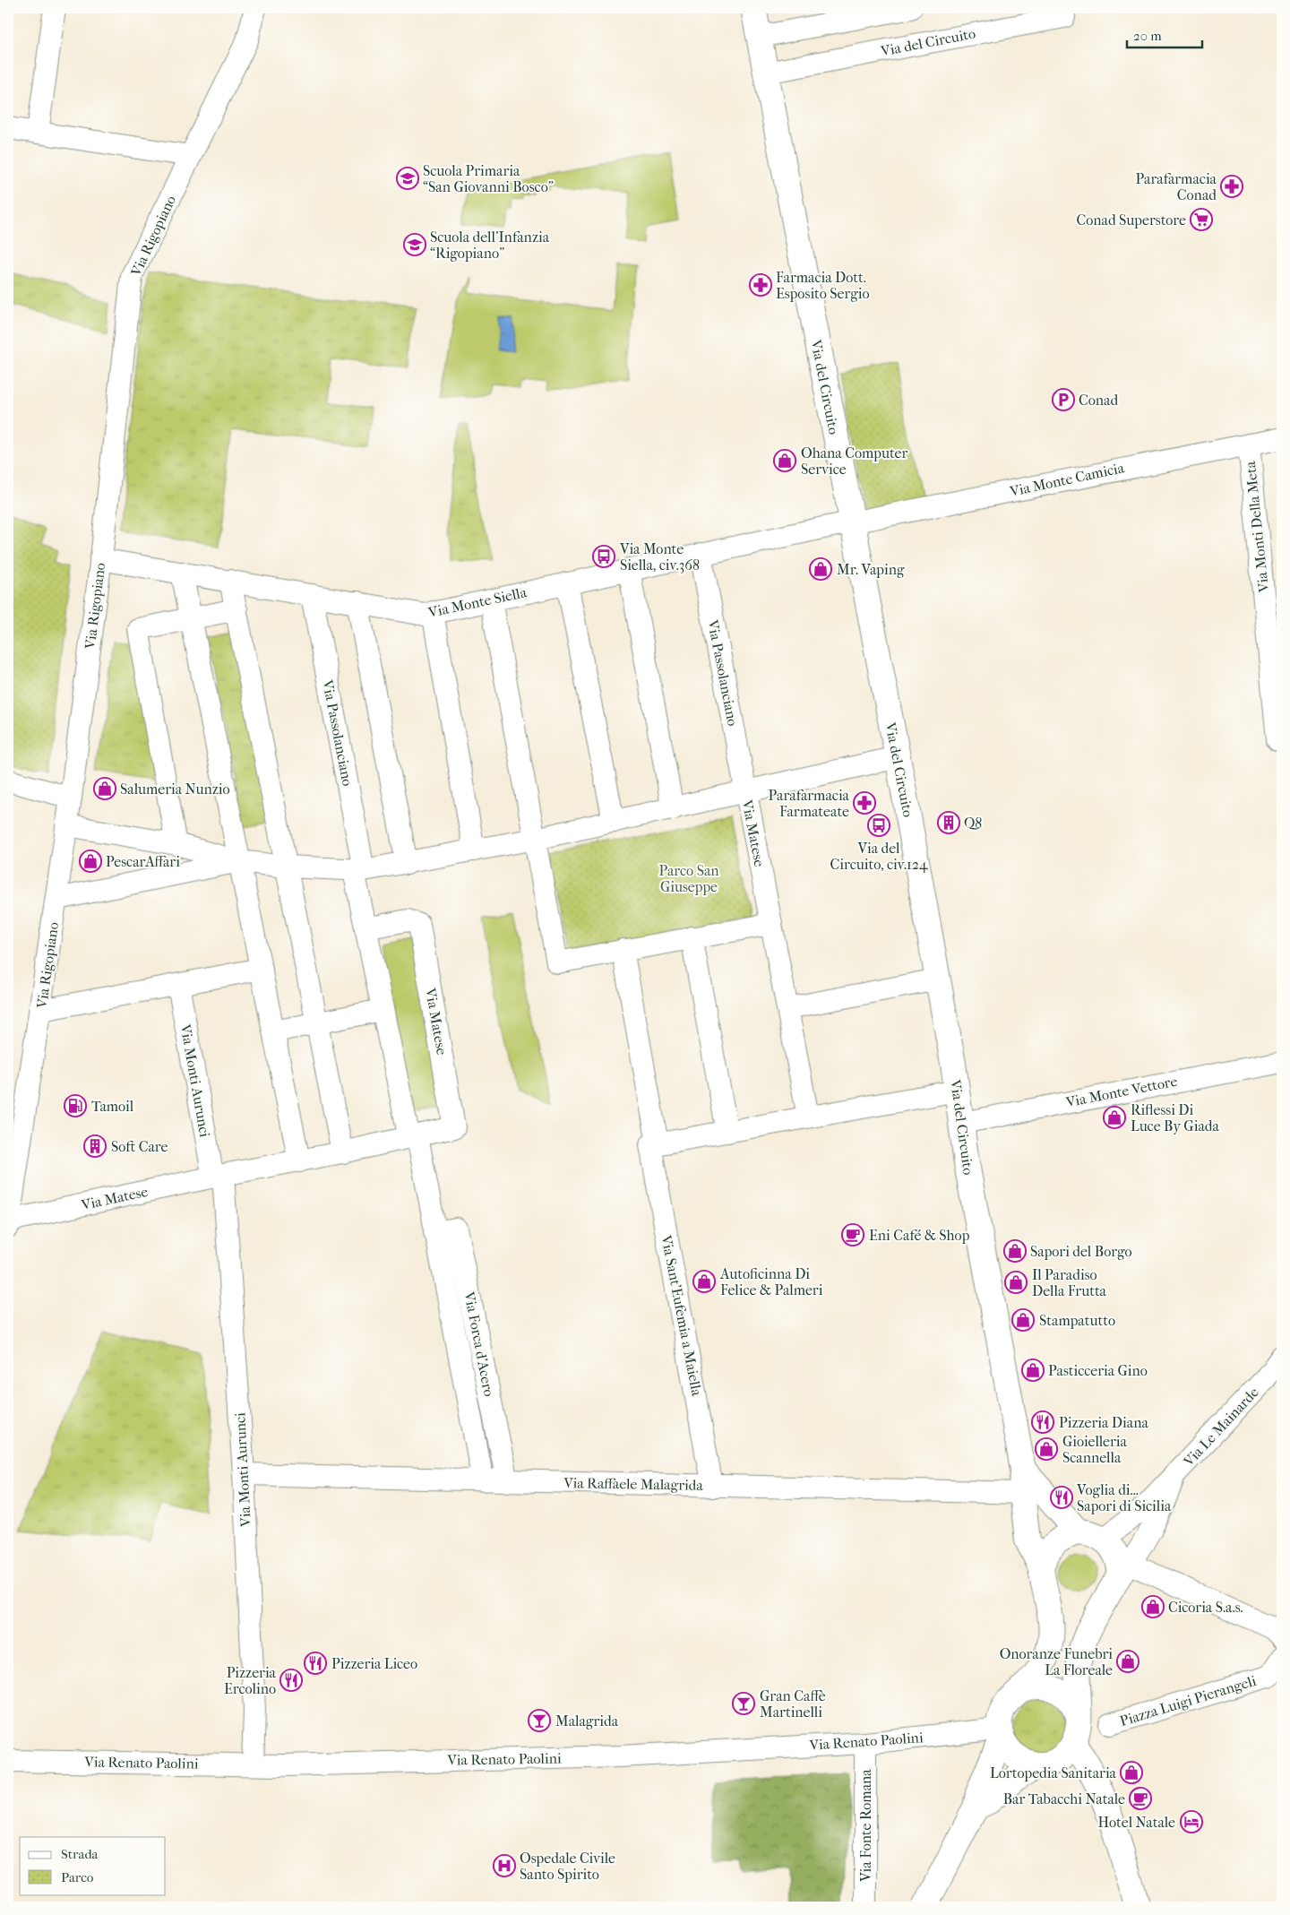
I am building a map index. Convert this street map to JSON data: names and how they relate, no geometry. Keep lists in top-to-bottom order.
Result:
{
  "streets": {
    "main road": ["Via del Circuito"],
    "street": [
      "Via Rigopiano",
      "Via Monte Camicia",
      "Via Monti Della Meta",
      "Via Monte Siella",
      "Via Passolanciano",
      "Via Matese",
      "Via Monti Aurunci",
      "Via Monte Vettore",
      "Via Sant'Eufemia a Maiella",
      "Via Forca d'Acero",
      "Via Le Mainarde",
      "Via Raffaele Malagrida",
      "Piazza Luigi Pierangeli",
      "Via Renato Paolini",
      "Via Fonte Romana"
    ]
  },
  "crossings": [
    ["Via del Circuito", "Via Monte Camicia"],
    ["Via del Circuito", "Via Monte Siella"],
    ["Via del Circuito", "Via Monte Vettore"],
    ["Via del Circuito", "Via Raffaele Malagrida"],
    ["Via Rigopiano", "Via Monte Siella"],
    ["Via Rigopiano", "Via Matese"],
    ["Via Monte Camicia", "Via Monti Della Meta"],
    ["Via Monte Camicia", "Via Monte Siella"],
    ["Via Monte Siella", "Via Passolanciano"],
    ["Via Passolanciano", "Via Matese"],
    ["Via Matese", "Via Monti Aurunci"],
    ["Via Matese", "Via Forca d'Acero"],
    ["Via Monti Aurunci", "Via Raffaele Malagrida"],
    ["Via Monti Aurunci", "Via Renato Paolini"],
    ["Via Sant'Eufemia a Maiella", "Via Raffaele Malagrida"],
    ["Via Forca d'Acero", "Via Raffaele Malagrida"],
    ["Via Renato Paolini", "Via Fonte Romana"]
  ],
  "parks": ["Parco San Giuseppe"],
  "places": {
    "school or university": ["Scuola Primaria “San Giovanni Bosco”", "Scuola dell’Infanzia “Rigopiano”"],
    "pharmacy": ["Parafarmacia Conad", "Farmacia Dott. Esposito Sergio", "Parafarmacia Farmateate"],
    "supermarket": ["Conad Superstore"],
    "parking": ["Conad"],
    "shop": [
      "Ohana Computer Service",
      "Mr. Vaping",
      "Salumeria Nunzio",
      "PescarAffari",
      "Riflessi Di Luce By Giada",
      "Sapori del Borgo",
      "Autoficinna Di Felice & Palmeri",
      "Il Paradiso Della Frutta",
      "Stampatutto",
      "Pasticceria Gino",
      "Gioielleria Scannella",
      "Cicoria S.a.s.",
      "Onoranze Funebri La Floreale",
      "Lortopedia Sanitaria"
    ],
    "bus stop": ["Via Monte Siella, civ.368", "Via del Circuito, civ.124"],
    "building": ["Q8", "Soft Care"],
    "fuel station": ["Tamoil"],
    "cafe": ["Eni Café & Shop", "Bar Tabacchi Natale"],
    "restaurant": [
      "Pizzeria Diana",
      "Voglia di... Sapori di Sicilia",
      "Pizzeria Liceo",
      "Pizzeria Ercolino"
    ],
    "bar": ["Gran Caffè Martinelli", "Malagrida"],
    "hotel": ["Hotel Natale"],
    "hospital": ["Ospedale Civile Santo Spirito"]
  },
  "legend": ["Strada", "Parco"],
  "scale_bar": "20 m"
}
